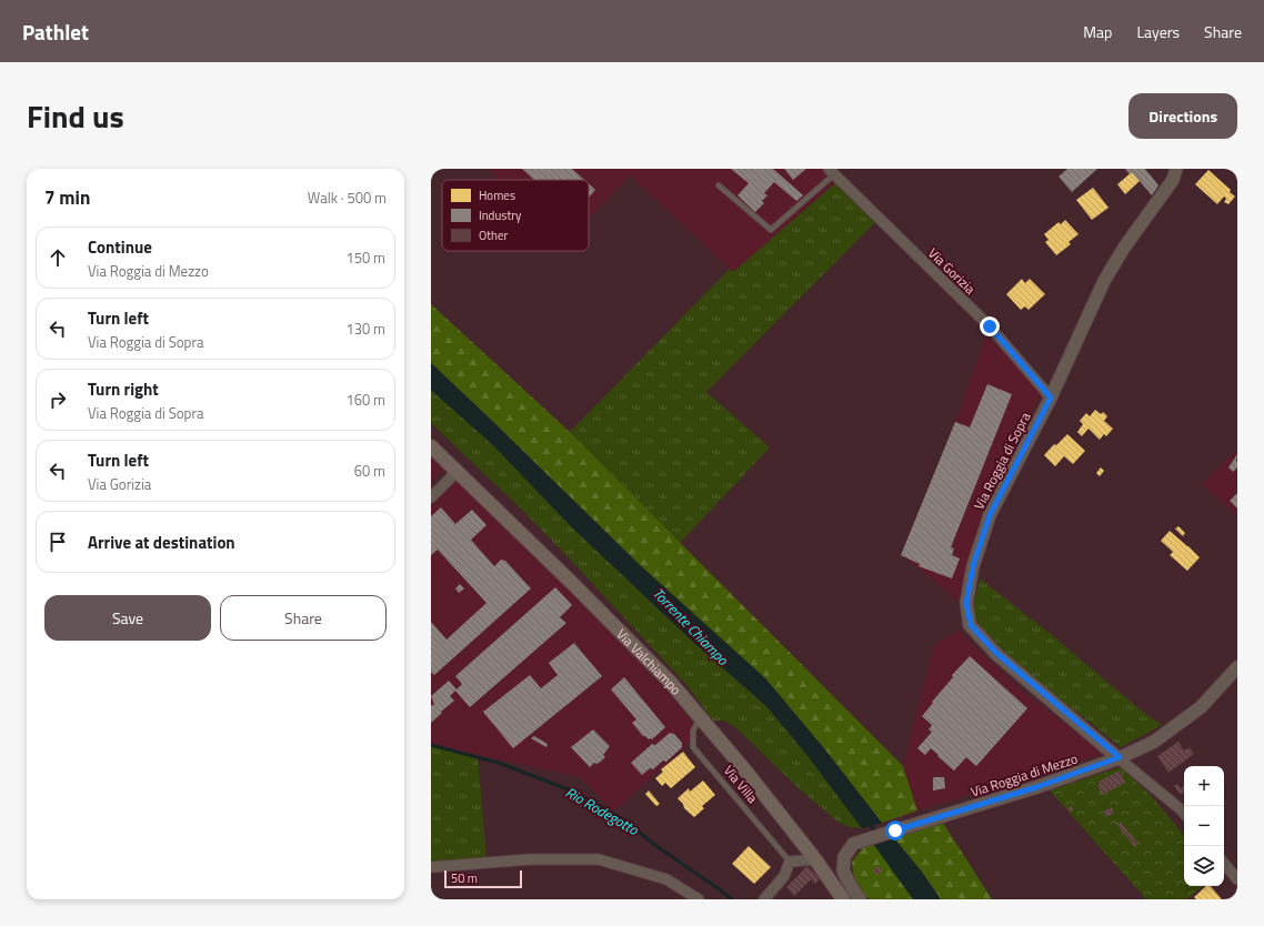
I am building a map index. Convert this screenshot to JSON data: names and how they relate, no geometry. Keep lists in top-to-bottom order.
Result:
{
  "streets": {
    "main road": ["Via Valchiampo"],
    "street": ["Via Gorizia", "Via Roggia di Sopra", "Via Roggia di Mezzo"],
    "lane": ["Via Villa"]
  },
  "crossings": [
    ["Via Gorizia", "Via Roggia di Sopra"],
    ["Via Roggia di Sopra", "Via Roggia di Mezzo"],
    ["Via Valchiampo", "Via Villa"]
  ],
  "water": ["Torrente Chiampo", "Rio Rodegotto"],
  "legend": ["Homes", "Industry", "Other"],
  "scale_bar": "50 m",
  "page": {
    "header": "Pathlet",
    "nav": ["Map", "Layers", "Share"],
    "title": "Find us",
    "buttons": [
      "Directions",
      ["Save", "Share"]
    ],
    "heading": ["7 min", "Walk · 500 m"],
    "list": [
      ["Continue", "Via Roggia di Mezzo", "150 m"],
      ["Turn left", "Via Roggia di Sopra", "130 m"],
      ["Turn right", "Via Roggia di Sopra", "160 m"],
      ["Turn left", "Via Gorizia", "60 m"],
      "Arrive at destination"
    ],
    "map_buttons": ["+", "−"],
    "scale": "50 m"
  }
}
